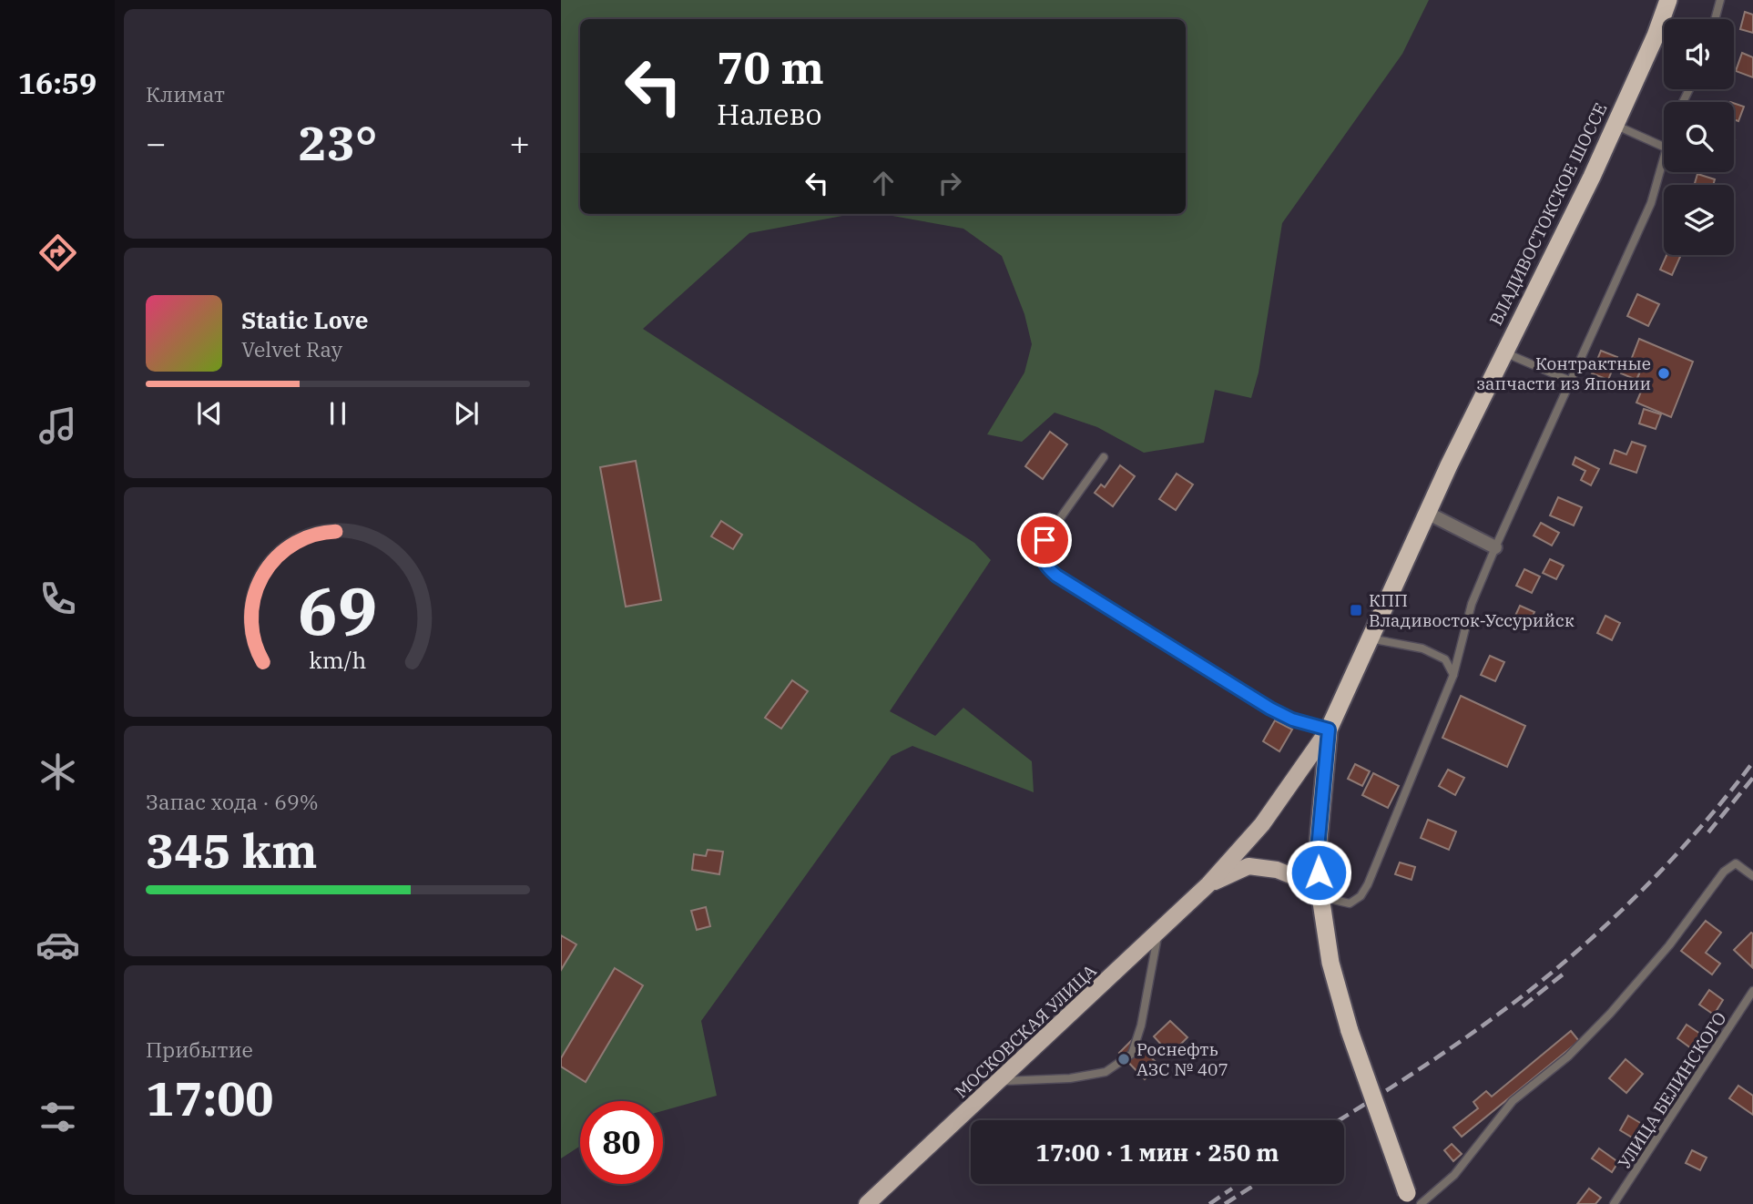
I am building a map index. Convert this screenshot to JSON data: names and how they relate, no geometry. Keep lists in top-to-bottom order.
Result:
{
  "streets": {
    "highway": ["ВЛАДИВОСТОКСКОЕ ШОССЕ"],
    "main road": ["МОСКОВСКАЯ УЛИЦА"],
    "lane": ["УЛИЦА БЕЛИНСКОГО"]
  },
  "crossings": [
    ["ВЛАДИВОСТОКСКОЕ ШОССЕ", "МОСКОВСКАЯ УЛИЦА"]
  ],
  "places": {
    "other": ["Контрактные запчасти из Японии", "Роснефть АЗС № 407"],
    "transit": ["КПП Владивосток-Уссурийск"]
  },
  "page": {
    "tabs": "16:59",
    "tile": [
      "Климат",
      ["Запас хода · 69%", "345 km"],
      ["Прибытие", "17:00"]
    ],
    "turn": ["70 m", "Налево"],
    "heat": ["−", "23°", "+"],
    "song": ["Static Love", "Velvet Ray"],
    "limit": "80",
    "trip": "17:00 · 1 мин · 250 m",
    "gauge": ["69", "km/h"]
  }
}
